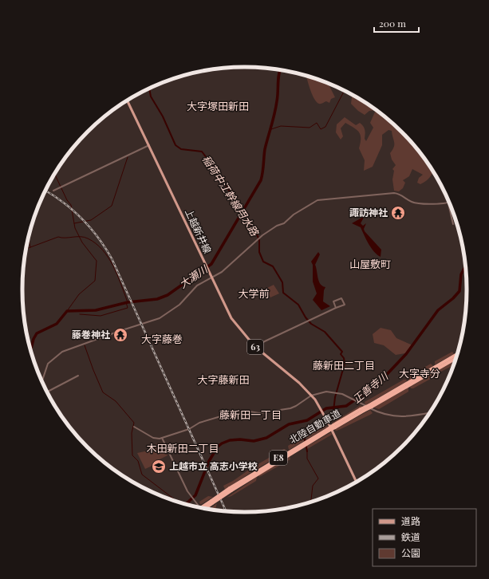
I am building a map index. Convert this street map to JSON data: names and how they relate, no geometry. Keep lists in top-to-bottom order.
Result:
{
  "streets": {
    "highway": ["北陸自動車道", "E8"],
    "main road": ["上越新井線", "63"]
  },
  "districts": [
    "大字塚田新田",
    "山屋敷町",
    "大学前",
    "大字藤巻",
    "藤新田二丁目",
    "大字寺分",
    "大字藤新田",
    "藤新田一丁目",
    "木田新田二丁目"
  ],
  "water": ["稲荷中江幹線用水路", "大瀬川", "正善寺川"],
  "places": {
    "temple": ["諏訪神社", "藤巻神社"],
    "school or university": ["上越市立 高志小学校"]
  },
  "legend": ["道路", "鉄道", "公園"],
  "scale_bar": "200 m"
}
